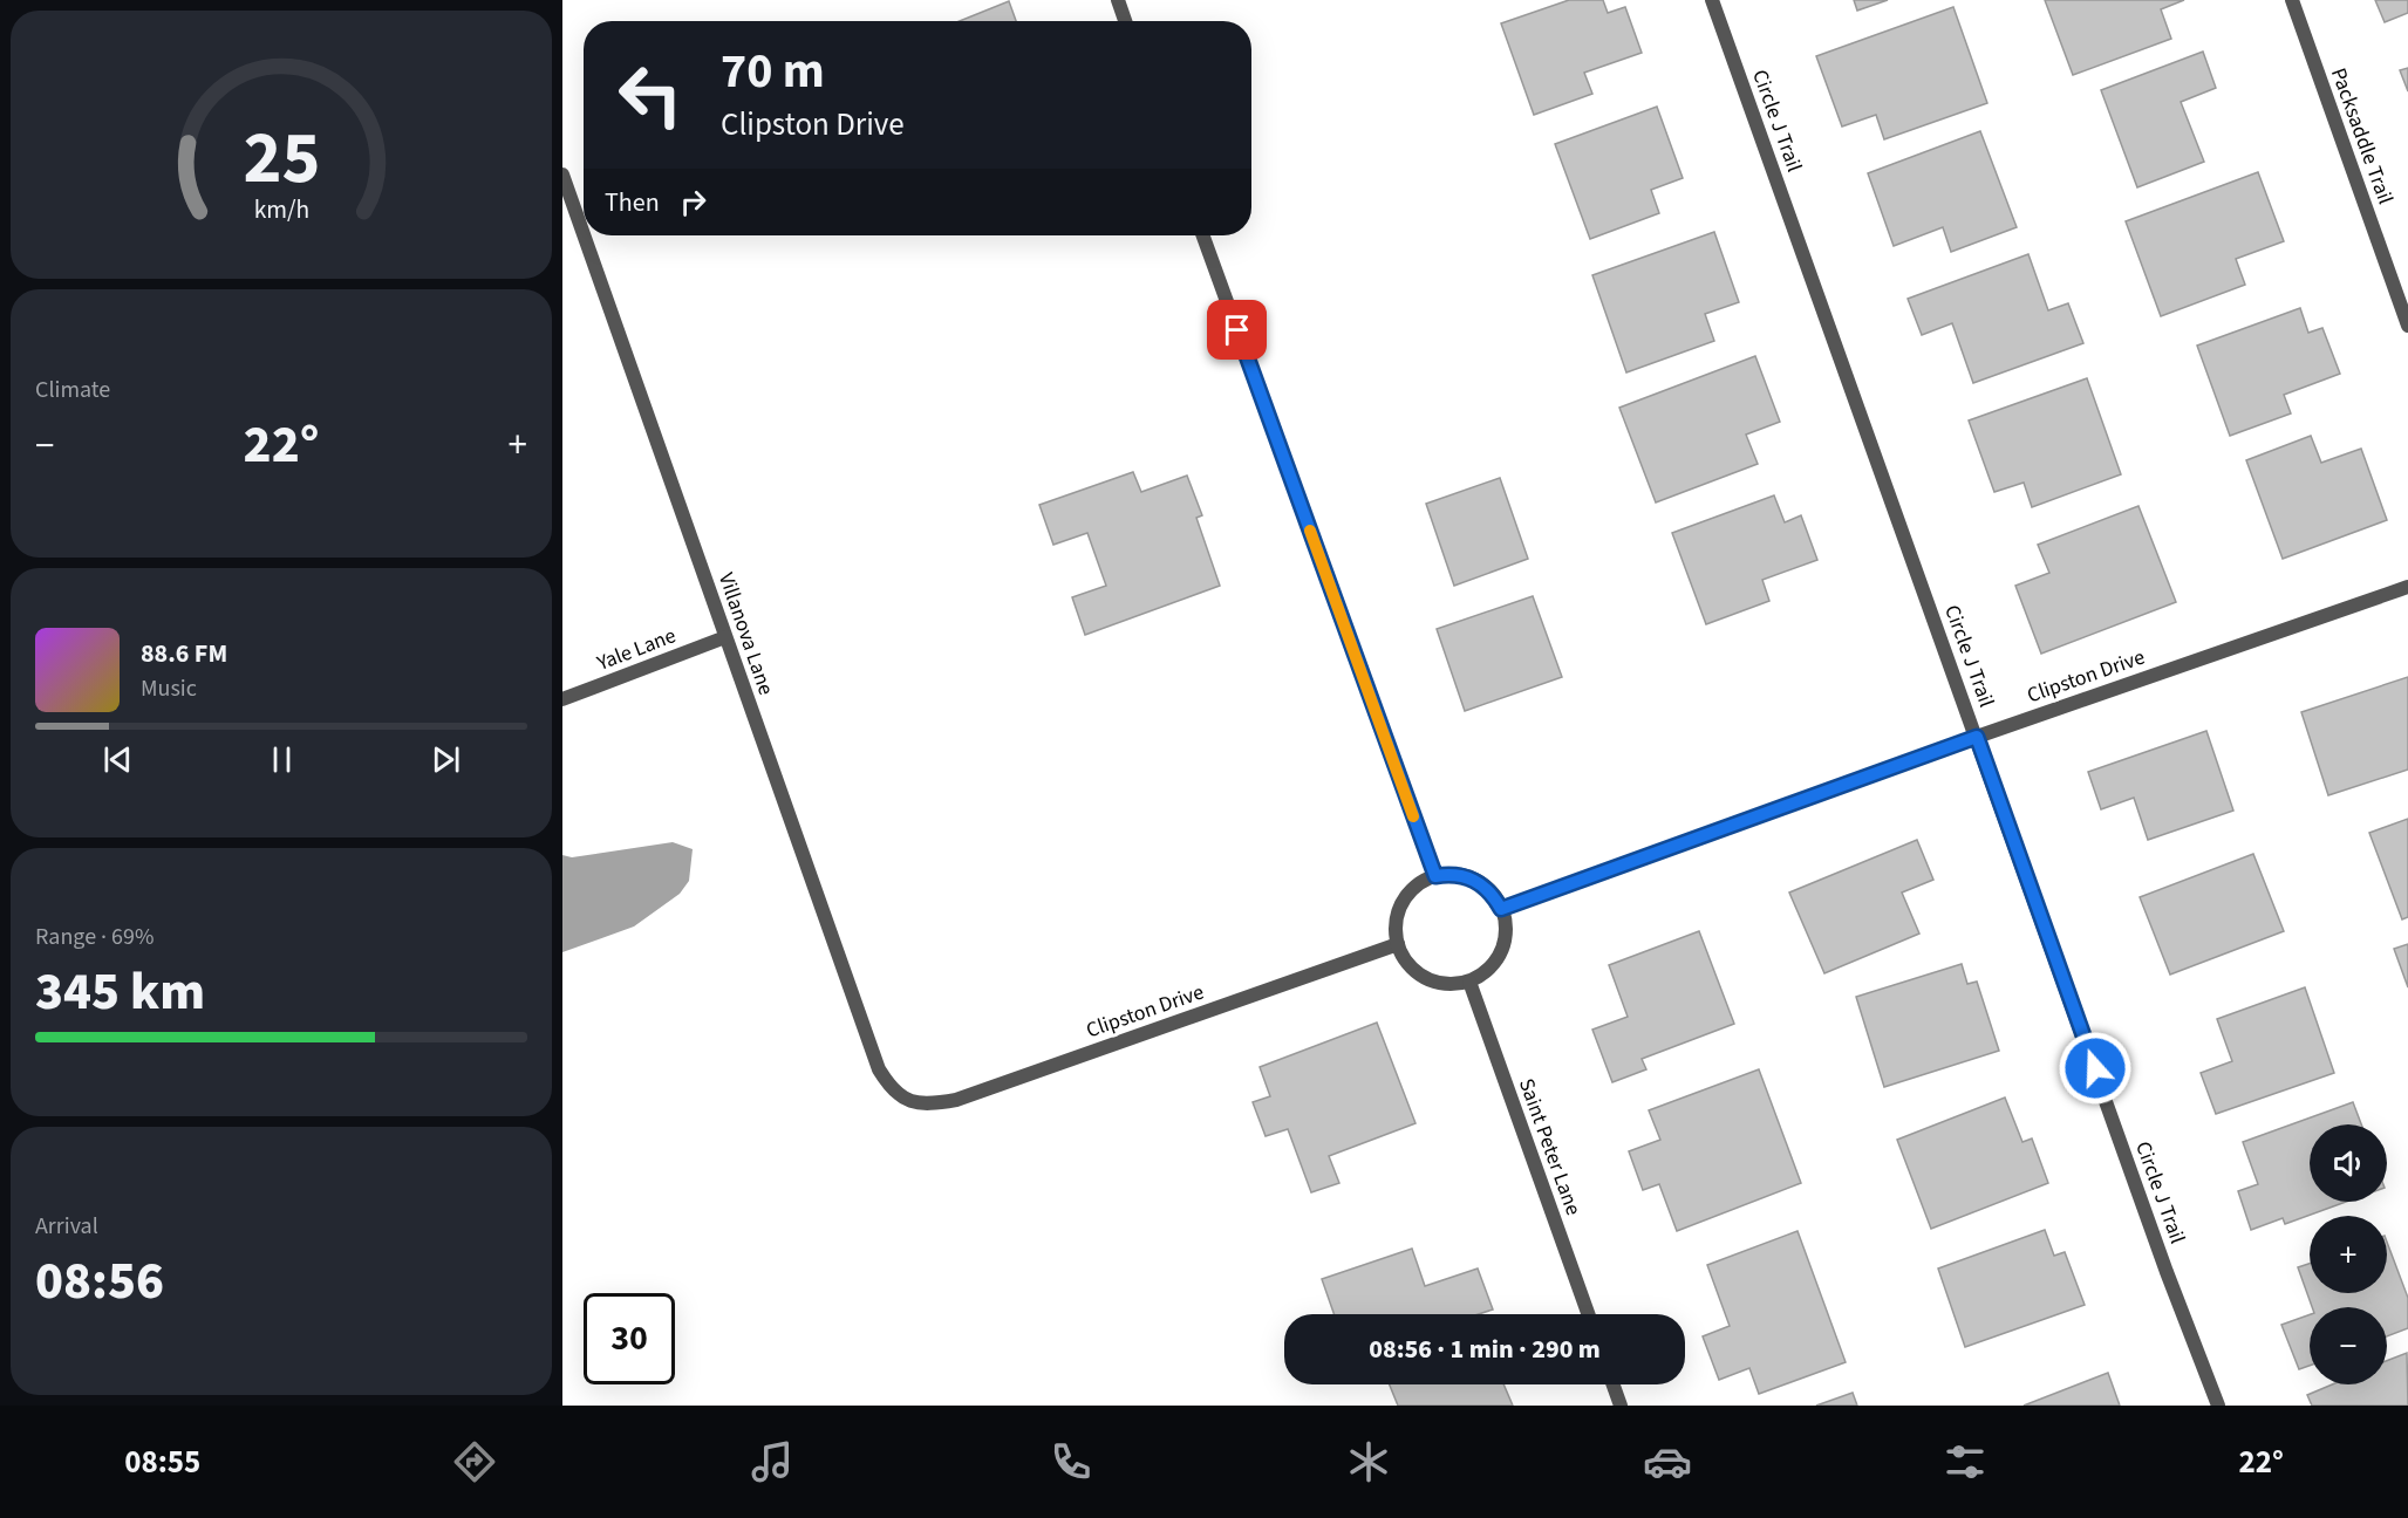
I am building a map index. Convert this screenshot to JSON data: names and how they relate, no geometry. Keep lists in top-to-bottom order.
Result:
{
  "streets": {
    "street": [
      "Circle J Trail",
      "Packsaddle Trail",
      "Villanova Lane",
      "Yale Lane",
      "Clipston Drive",
      "Saint Peter Lane"
    ]
  },
  "crossings": [
    ["Circle J Trail", "Clipston Drive"],
    ["Villanova Lane", "Yale Lane"],
    ["Villanova Lane", "Clipston Drive"],
    ["Clipston Drive", "Saint Peter Lane"]
  ],
  "page": {
    "turn": ["70 m", "Clipston Drive"],
    "then": "Then",
    "tile": [
      "Climate",
      ["Range · 69%", "345 km"],
      ["Arrival", "08:56"]
    ],
    "heat": ["−", "22°", "+"],
    "song": ["88.6 FM", "Music"],
    "map_buttons": ["+", "−"],
    "limit": "30",
    "trip": "08:56 · 1 min · 290 m",
    "tabs": ["08:55", "22°"],
    "gauge": ["25", "km/h"]
  }
}
